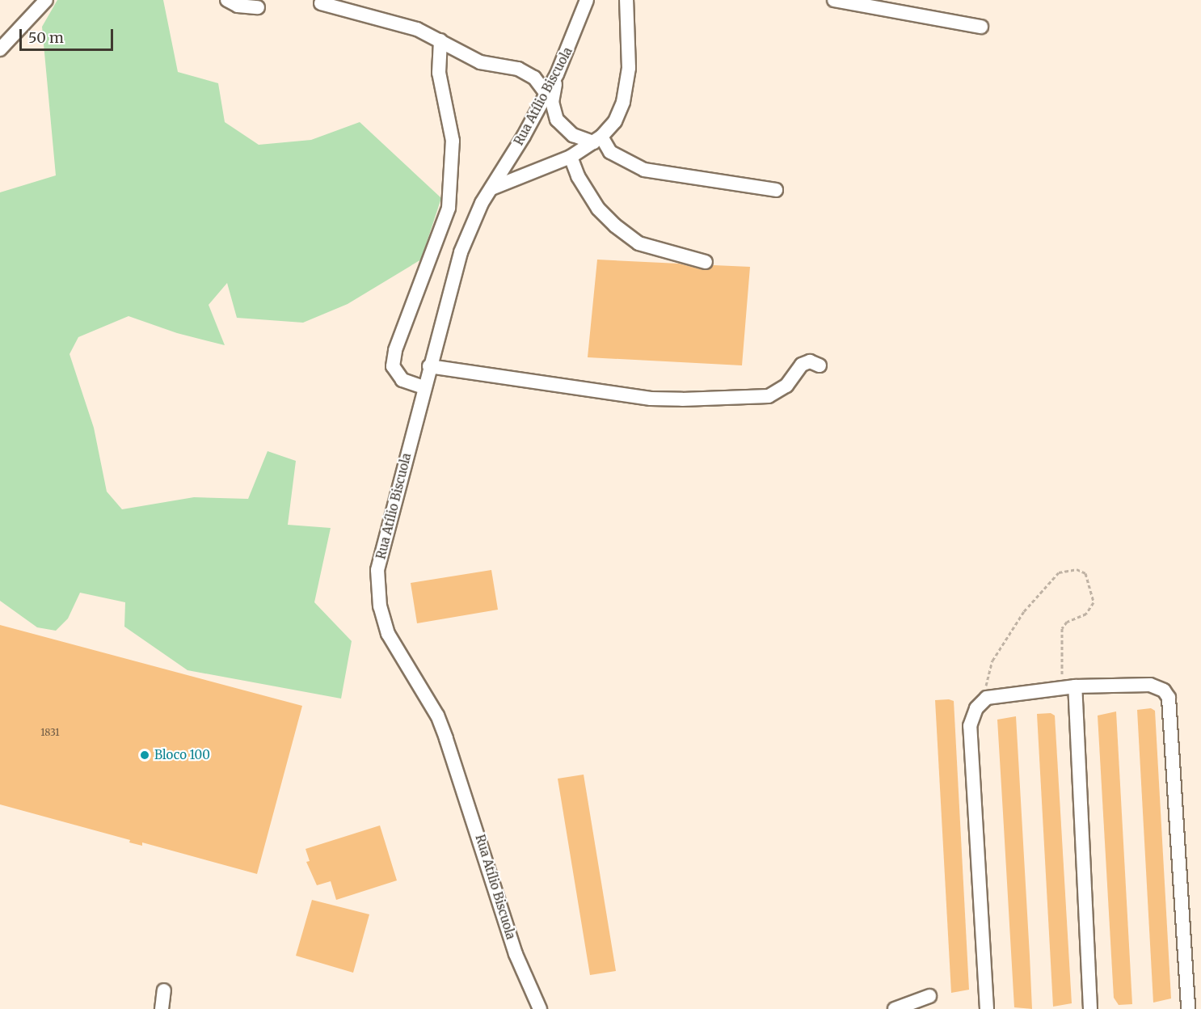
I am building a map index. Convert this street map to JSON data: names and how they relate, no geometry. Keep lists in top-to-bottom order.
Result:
{
  "streets": {
    "street": ["Rua Atílio Biscuola"]
  },
  "places": ["Bloco 100"],
  "house_numbers": ["1831"],
  "scale_bar": "50 m"
}
